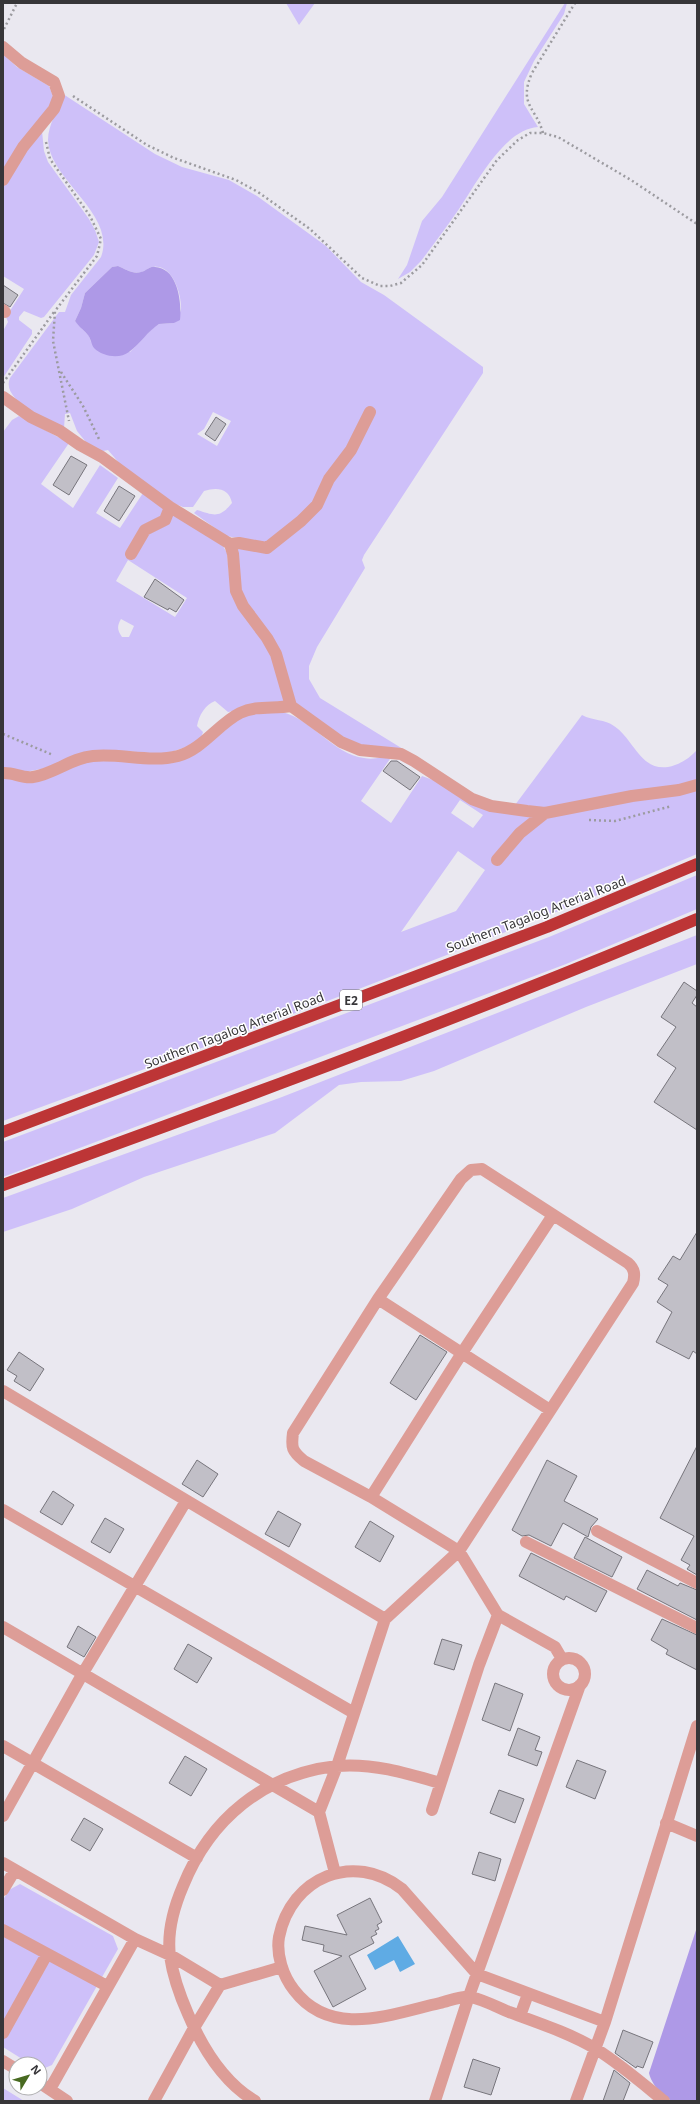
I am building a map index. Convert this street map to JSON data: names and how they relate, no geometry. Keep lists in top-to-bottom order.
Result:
{
  "streets": {
    "highway": ["Southern Tagalog Arterial Road", "E2"]
  },
  "north": "top right"
}
